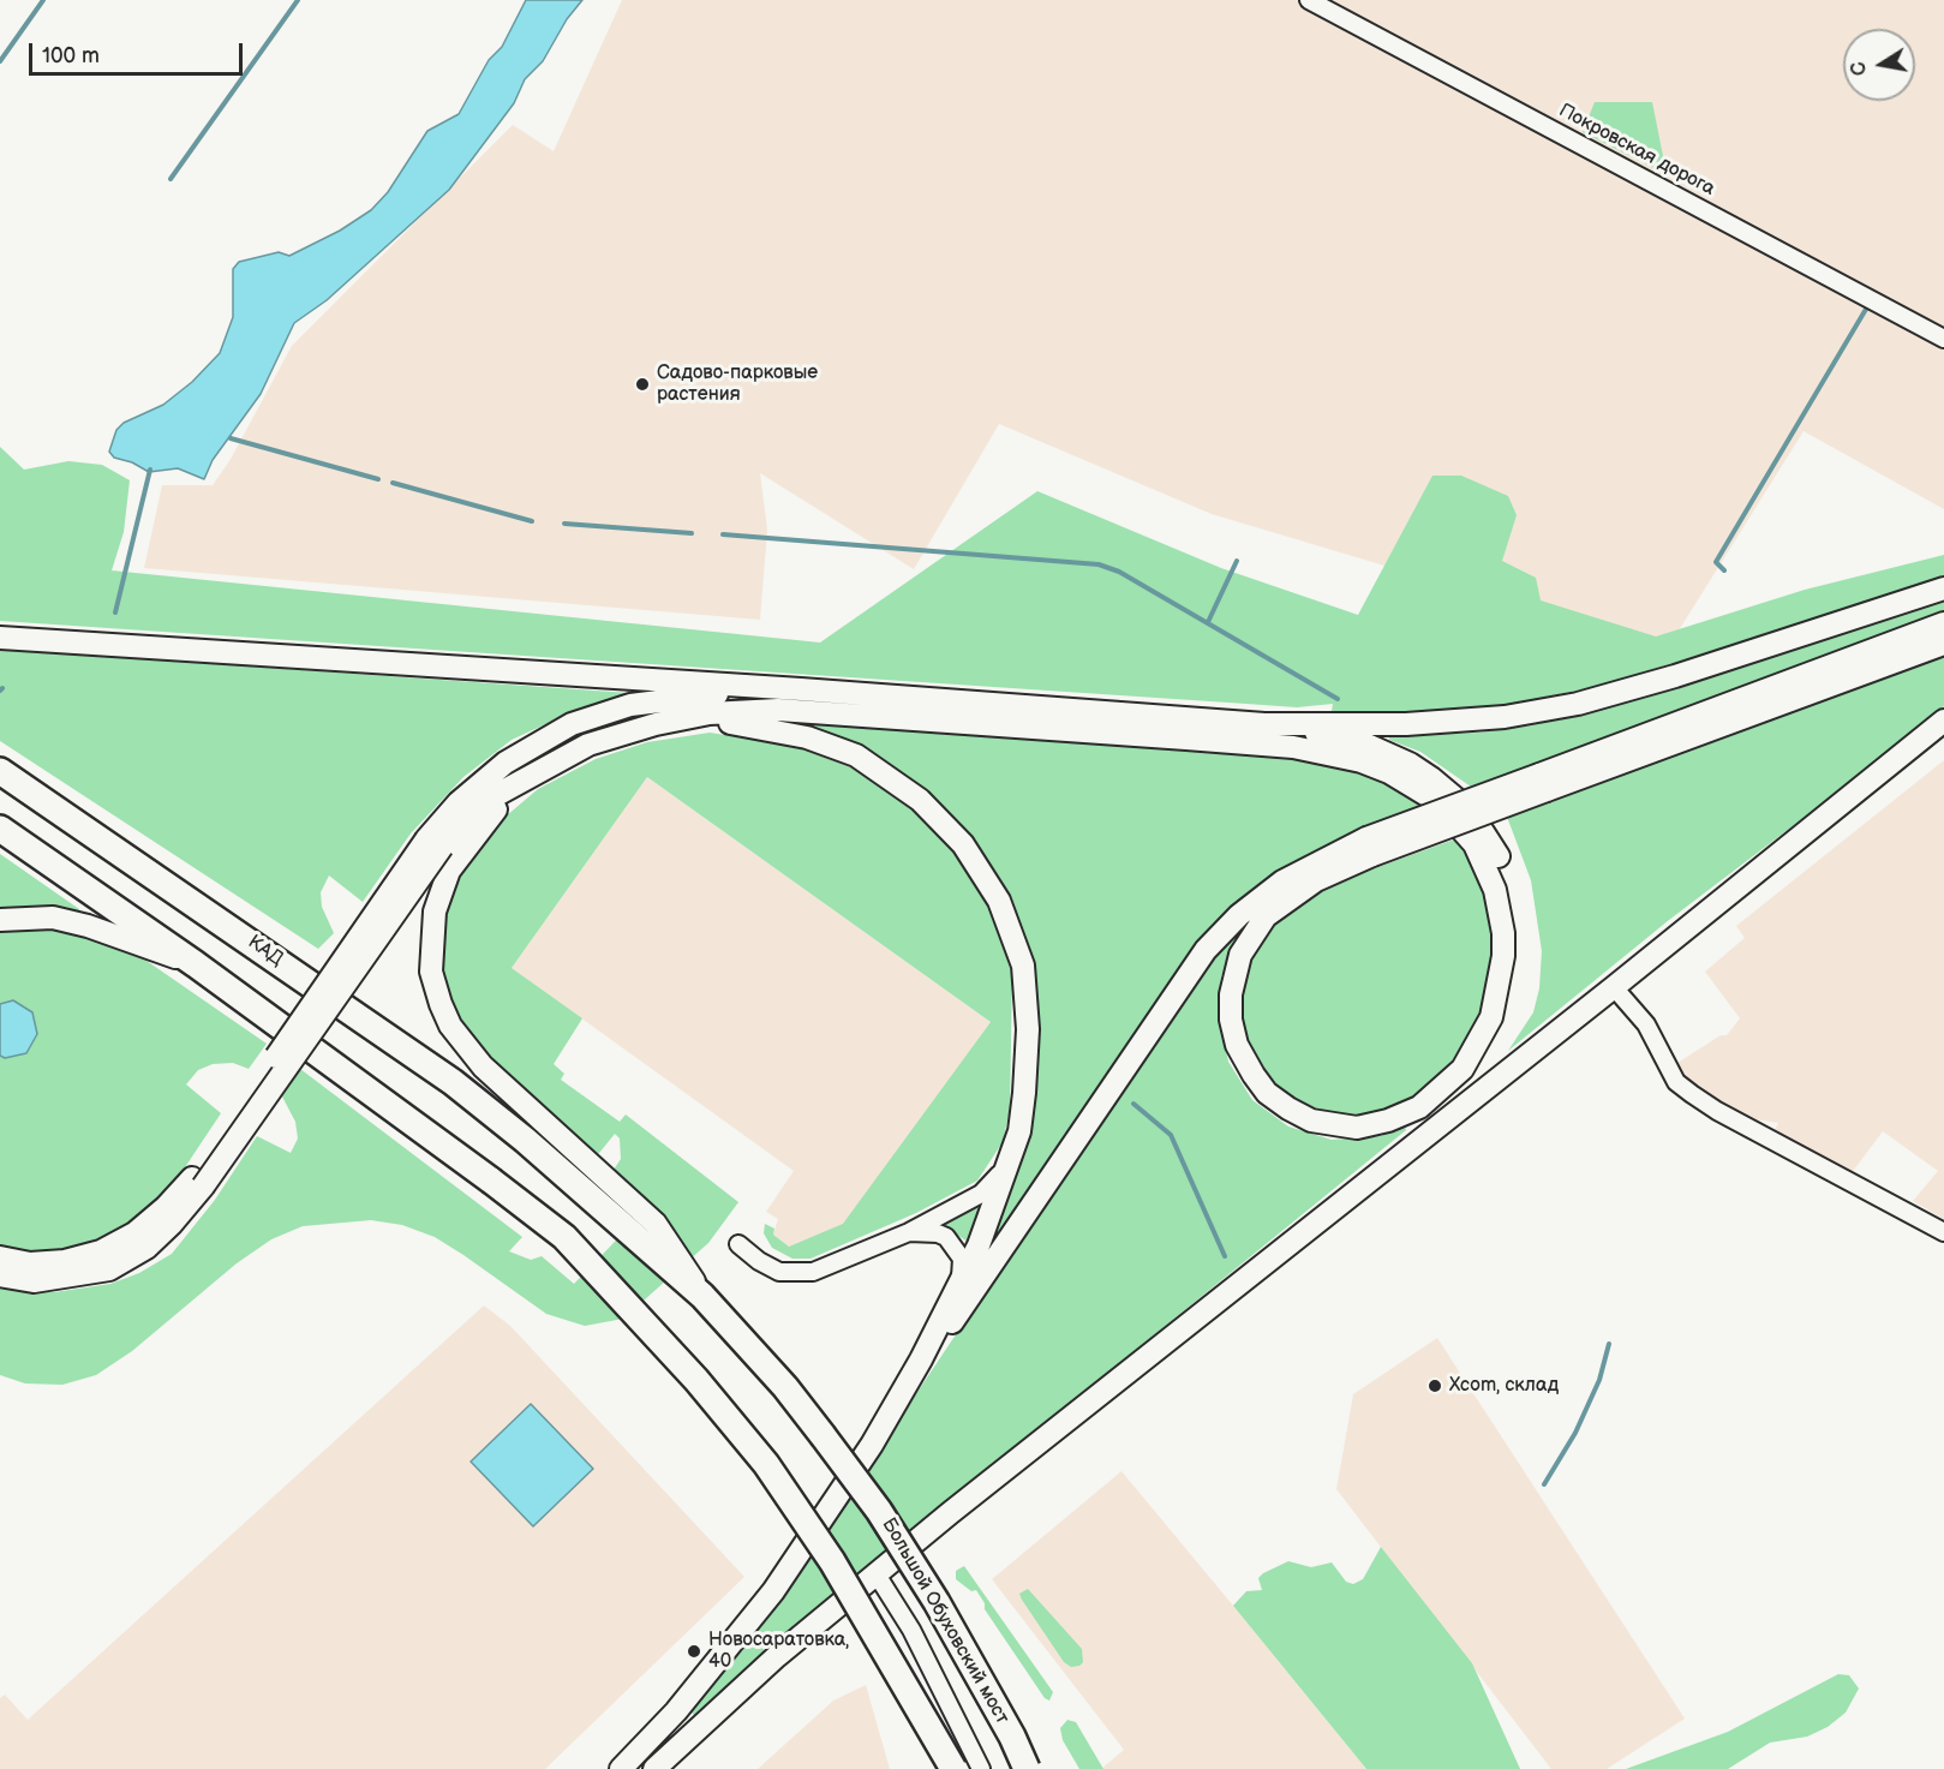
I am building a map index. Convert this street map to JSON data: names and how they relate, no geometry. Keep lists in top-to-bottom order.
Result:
{
  "streets": {
    "highway": ["КАД", "Большой Обуховский мост"],
    "street": ["Покровская дорога"]
  },
  "crossings": [
    ["КАД", "Большой Обуховский мост"]
  ],
  "places": ["Садово-парковые растения", "Xсom, склад", "Новосаратовка, 40"],
  "scale_bar": "100 m",
  "north": "left"
}
